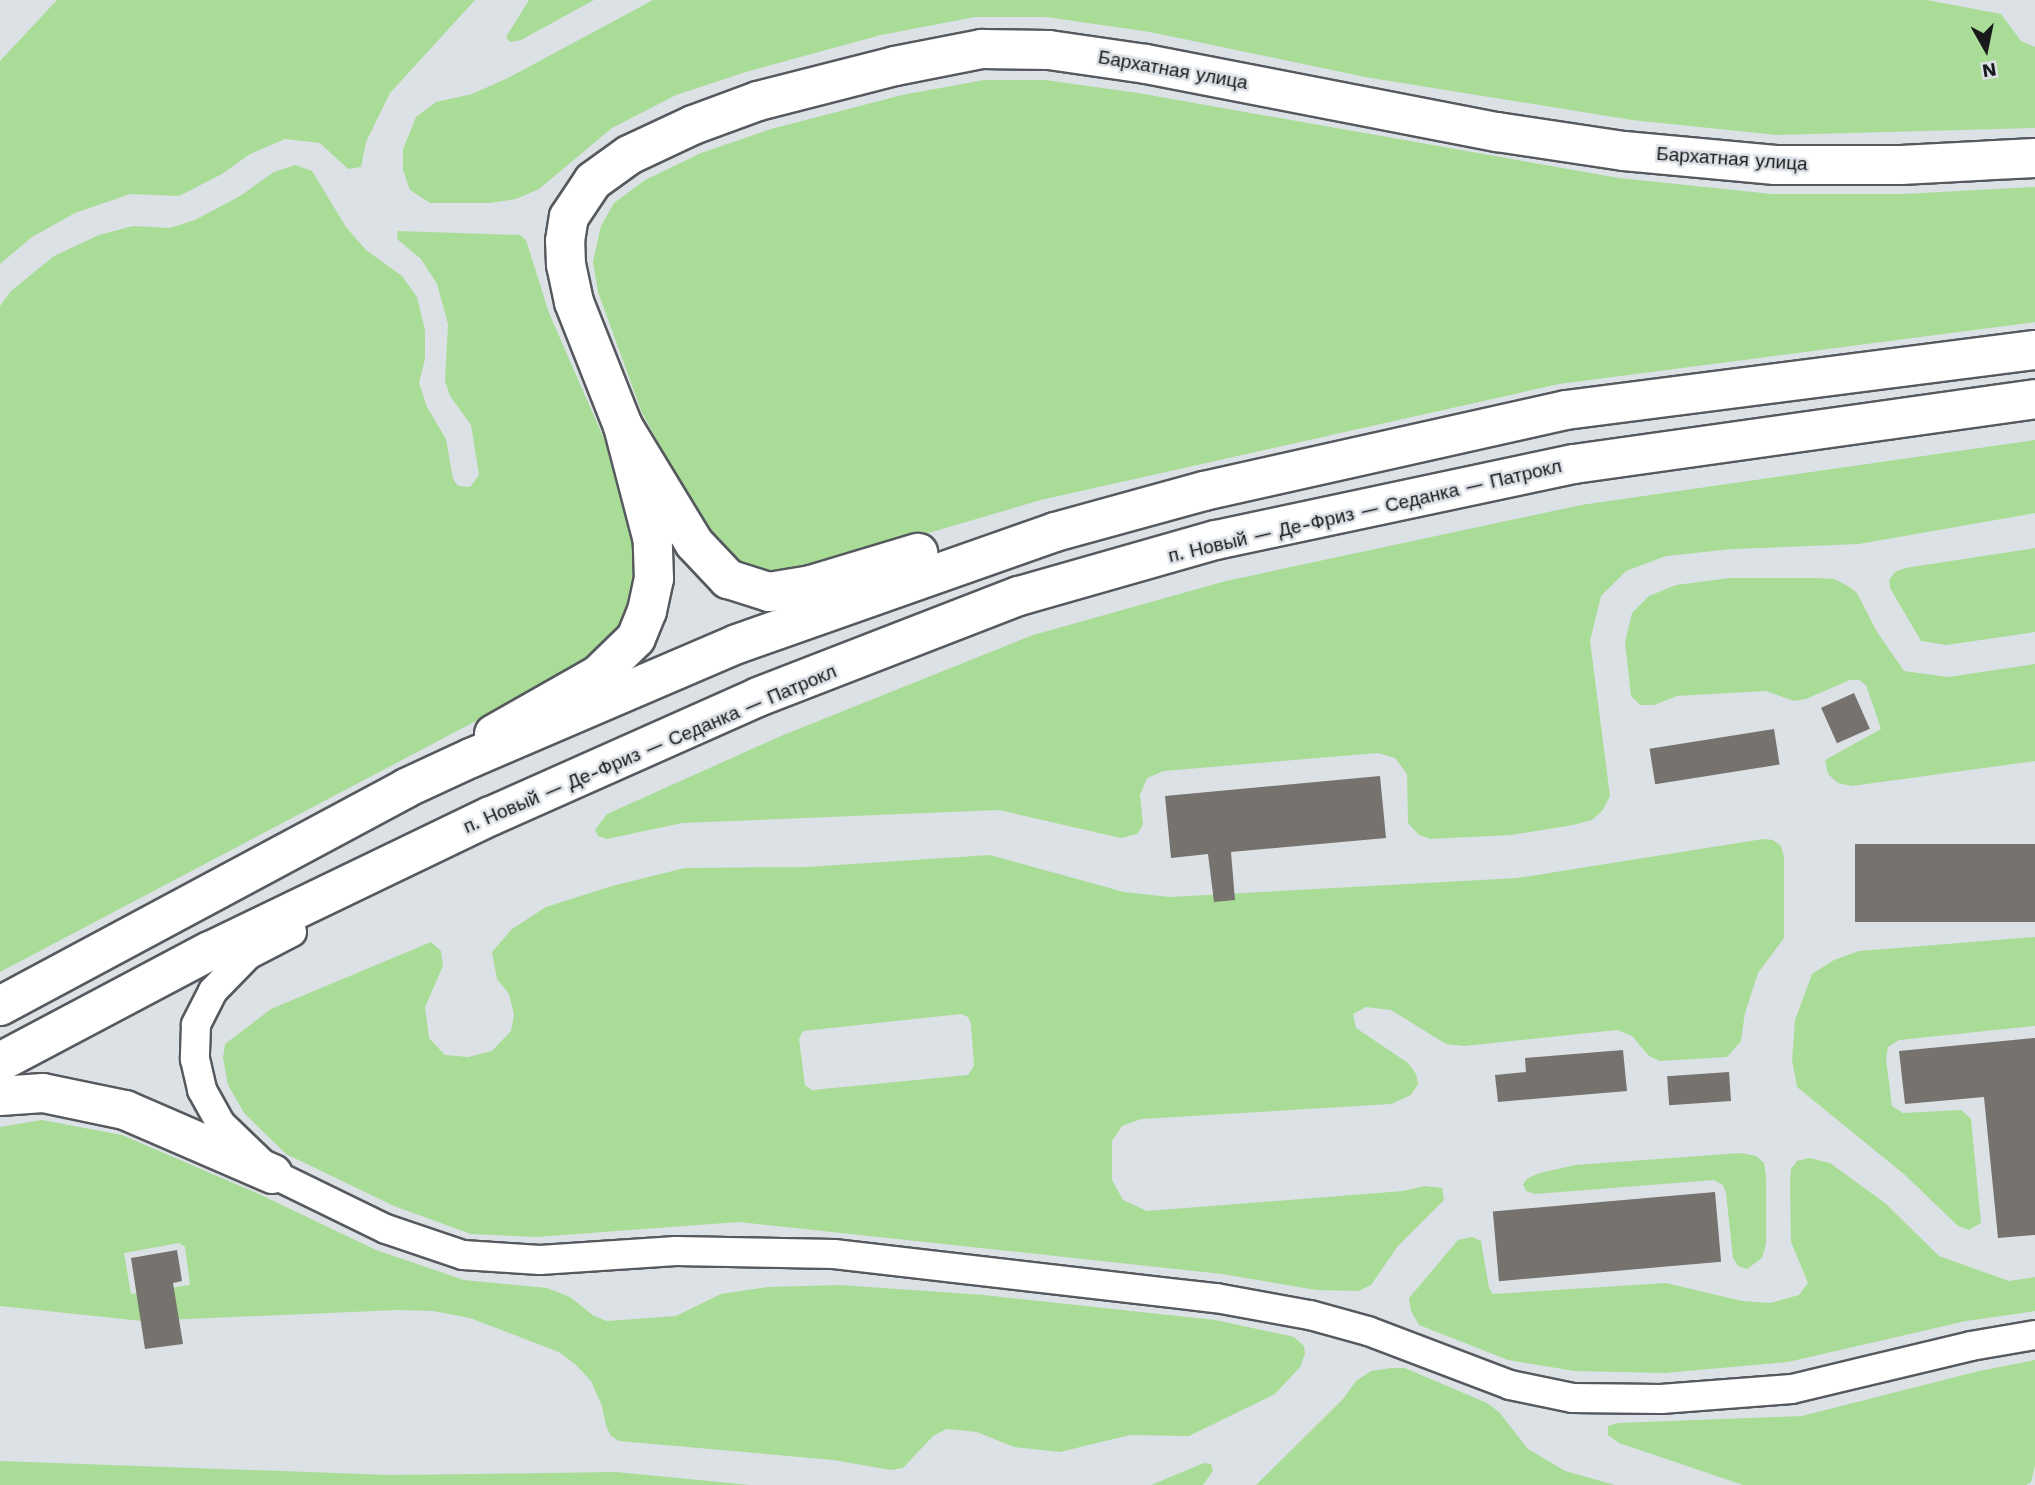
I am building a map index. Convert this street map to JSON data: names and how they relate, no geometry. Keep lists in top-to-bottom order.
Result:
{
  "streets": {
    "main road": ["Бархатная улица", "п. Новый — Де-Фриз — Седанка — Патрокл"]
  },
  "north": "bottom"
}
